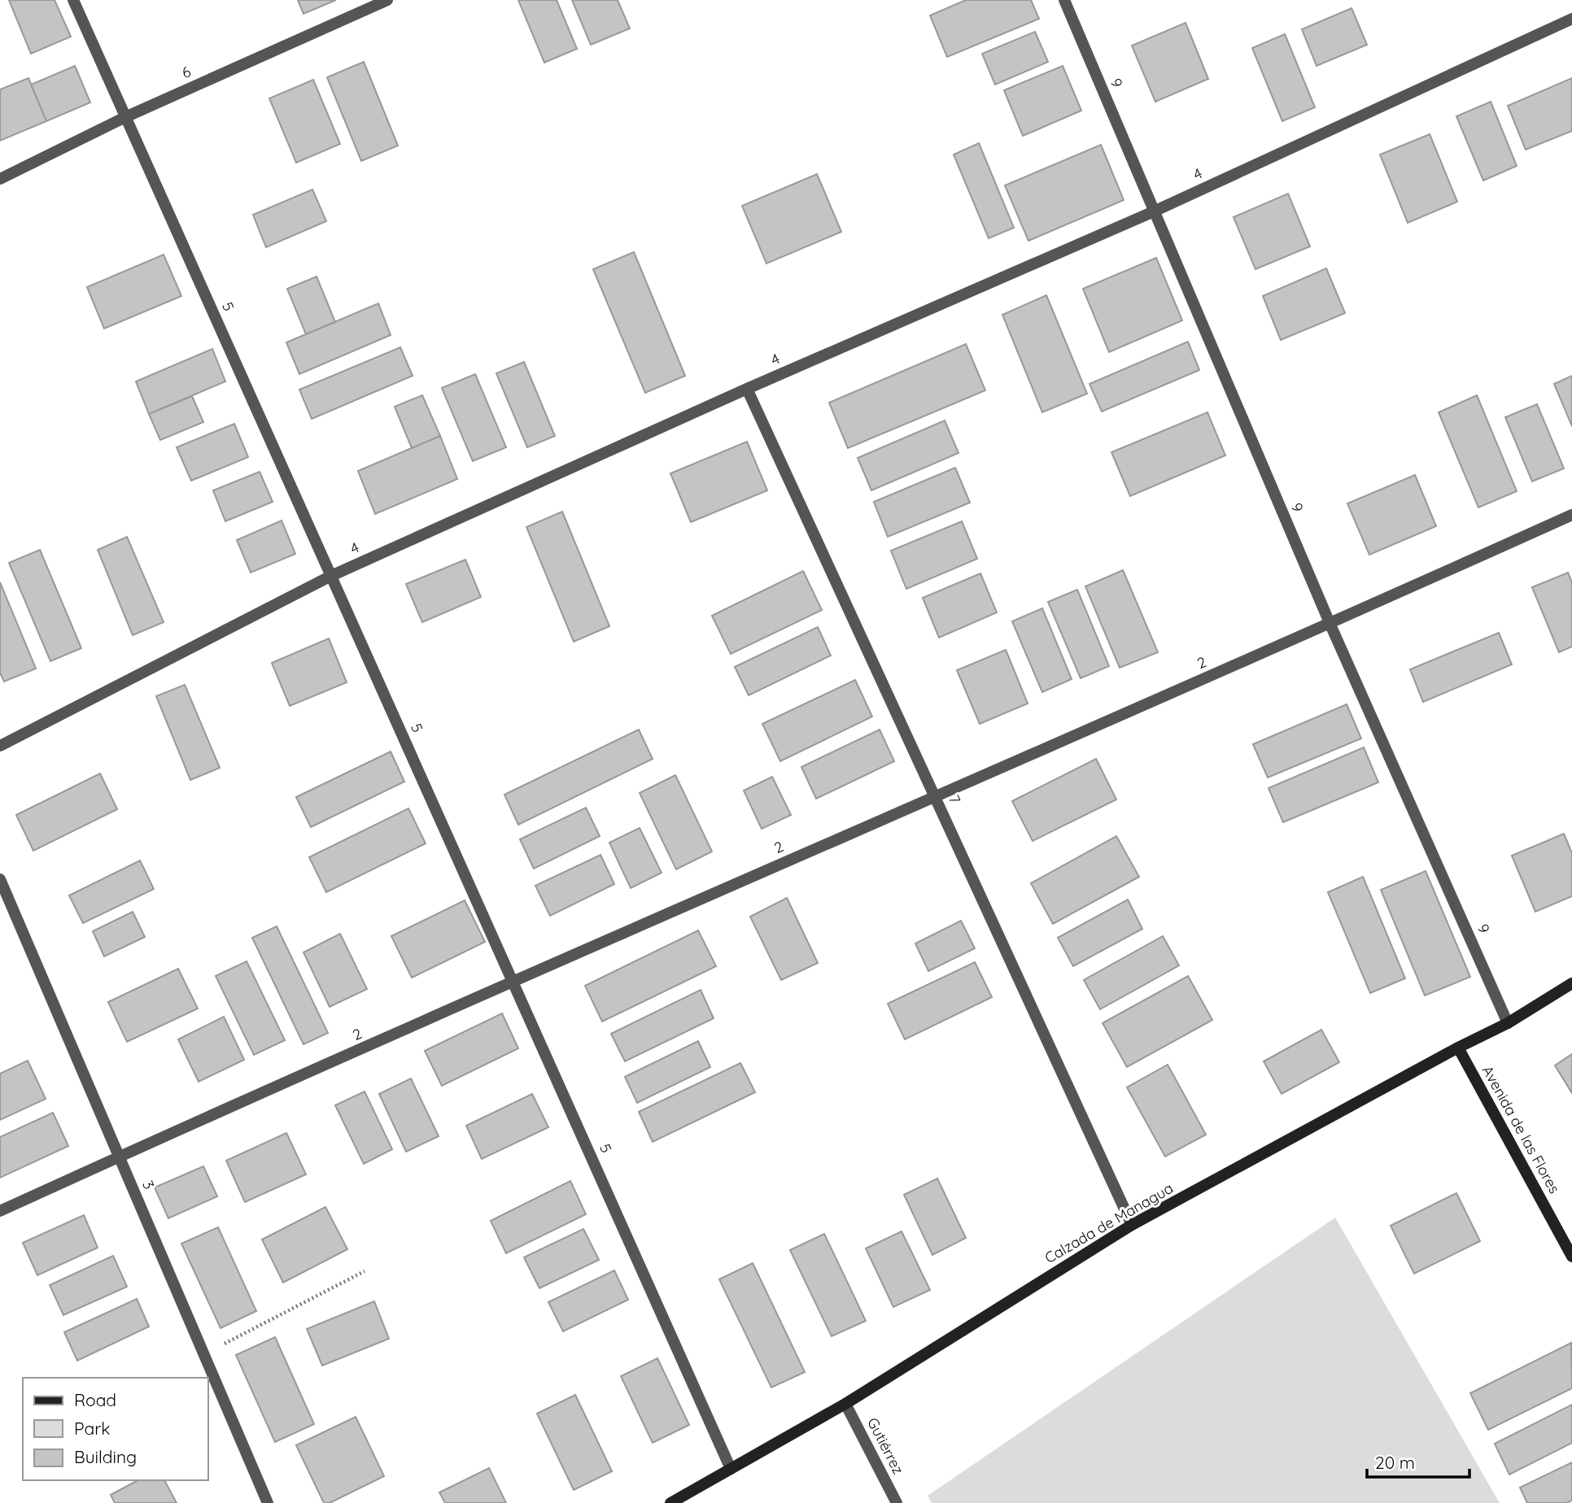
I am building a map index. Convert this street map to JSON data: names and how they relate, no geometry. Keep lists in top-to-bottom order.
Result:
{
  "streets": {
    "main road": ["Avenida de las Flores", "Calzada de Managua"],
    "street": [
      "6",
      "9",
      "4",
      "5",
      "2",
      "7",
      "3",
      "Gutiérrez"
    ]
  },
  "crossings": [
    ["6", "5"],
    ["9", "4"],
    ["9", "2"],
    ["9", "Calzada de Managua"],
    ["4", "5"],
    ["4", "7"],
    ["5", "2"],
    ["5", "Calzada de Managua"],
    ["2", "7"],
    ["2", "3"],
    ["7", "Calzada de Managua"],
    ["Avenida de las Flores", "Calzada de Managua"],
    ["Calzada de Managua", "Gutiérrez"]
  ],
  "legend": ["Road", "Park", "Building"],
  "scale_bar": "20 m"
}
